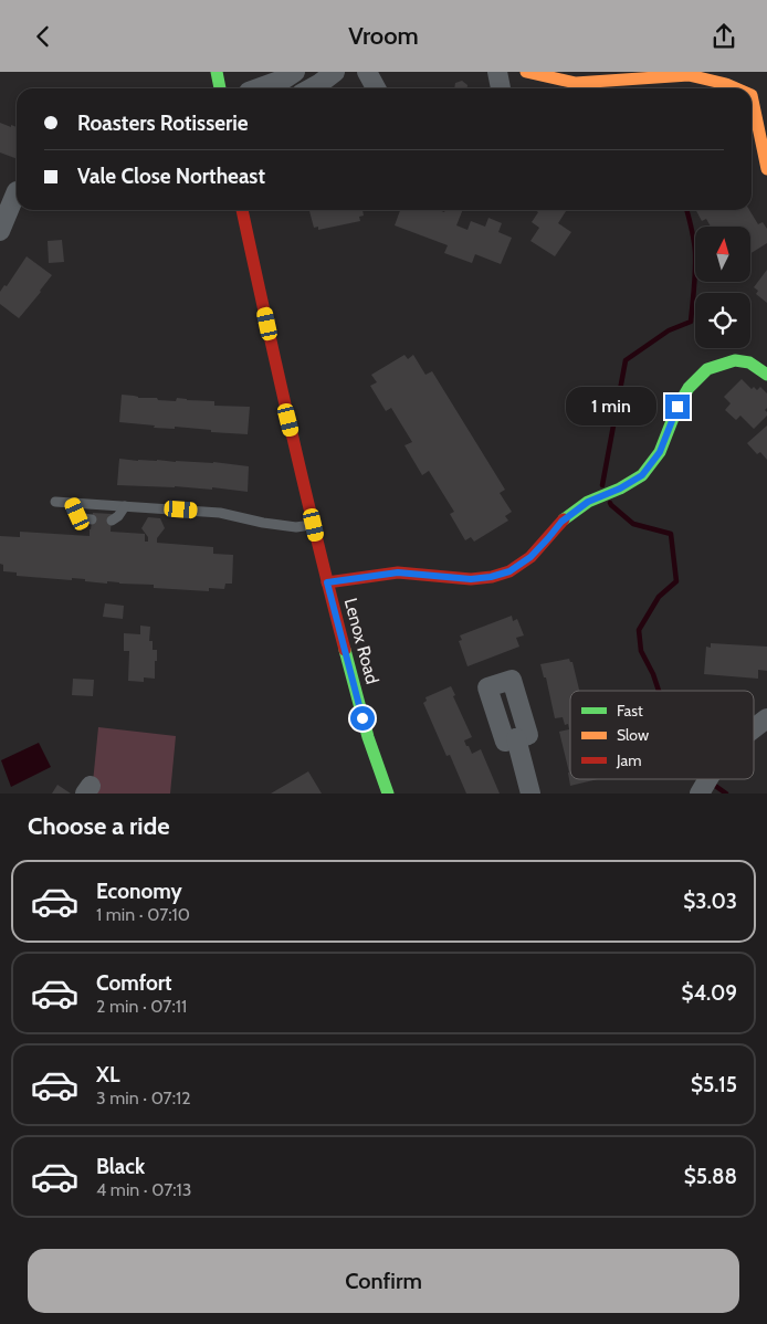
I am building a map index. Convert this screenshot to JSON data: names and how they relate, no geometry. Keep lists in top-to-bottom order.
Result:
{
  "streets": {
    "street": ["Lenox Road"]
  },
  "legend": ["Fast", "Slow", "Jam"],
  "north": "top",
  "page": {
    "header": "Vroom",
    "banner": ["Roasters Rotisserie", "Vale Close Northeast"],
    "bubble": "1 min",
    "heading": "Choose a ride",
    "list": [
      {
        "name": "Economy",
        "note": "1 min · 07:10",
        "value": "$3.03"
      },
      {
        "name": "Comfort",
        "note": "2 min · 07:11",
        "value": "$4.09"
      },
      {
        "name": "XL",
        "note": "3 min · 07:12",
        "value": "$5.15"
      },
      {
        "name": "Black",
        "note": "4 min · 07:13",
        "value": "$5.88"
      }
    ],
    "buttons": "Confirm"
  }
}
